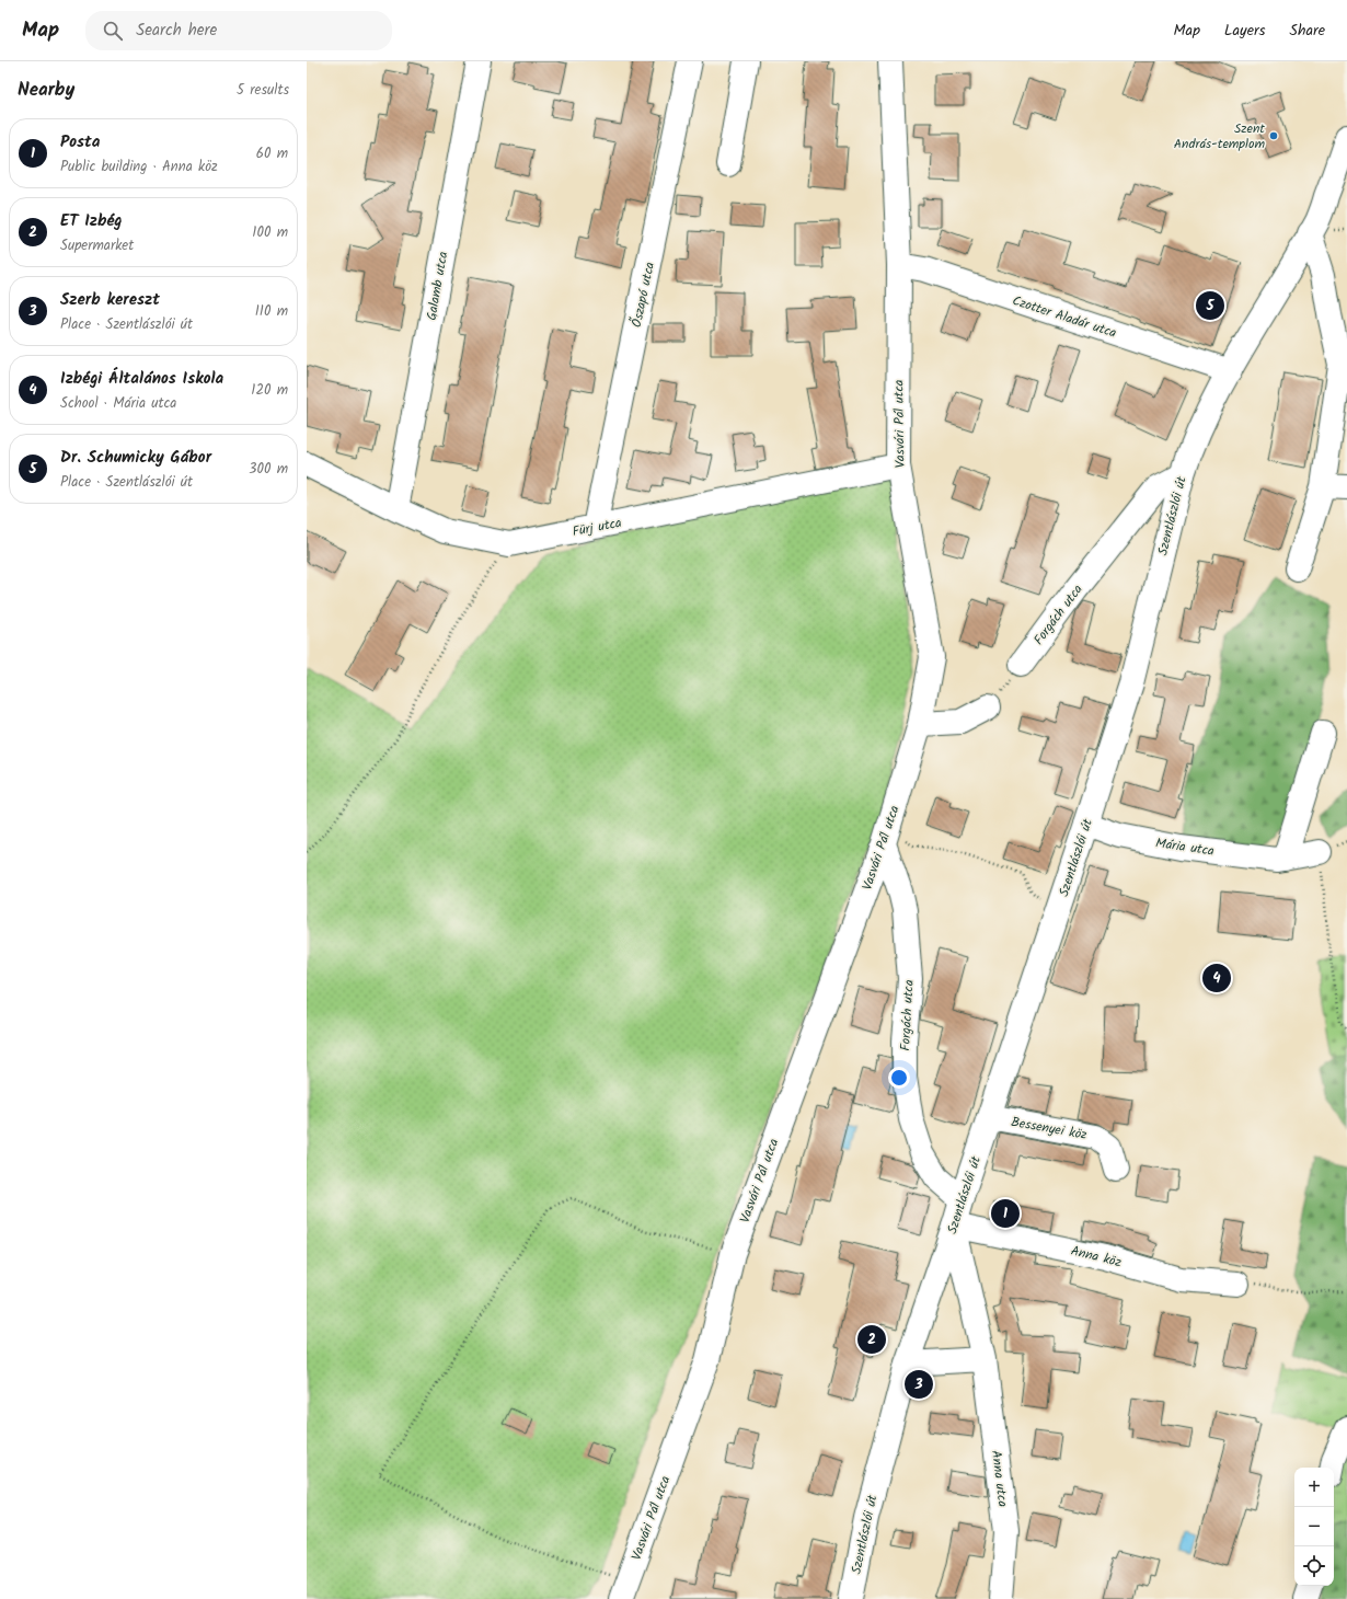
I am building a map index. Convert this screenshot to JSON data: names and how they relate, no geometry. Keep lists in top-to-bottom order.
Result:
{
  "streets": {
    "street": [
      "Galamb utca",
      "Őszapó utca",
      "Czotter Aladár utca",
      "Vasvári Pál utca",
      "Szentlászlói út",
      "Fürj utca",
      "Forgách utca",
      "Mária utca",
      "Bessenyei köz",
      "Anna köz",
      "Anna utca"
    ]
  },
  "crossings": [
    ["Galamb utca", "Fürj utca"],
    ["Őszapó utca", "Fürj utca"],
    ["Czotter Aladár utca", "Vasvári Pál utca"],
    ["Czotter Aladár utca", "Szentlászlói út"],
    ["Vasvári Pál utca", "Fürj utca"],
    ["Vasvári Pál utca", "Forgách utca"],
    ["Szentlászlói út", "Forgách utca"],
    ["Szentlászlói út", "Mária utca"],
    ["Szentlászlói út", "Bessenyei köz"],
    ["Szentlászlói út", "Anna köz"],
    ["Szentlászlói út", "Anna utca"],
    ["Anna köz", "Anna utca"]
  ],
  "places": ["Szent András-templom"],
  "page": {
    "header": "Map",
    "search": "Search here",
    "nav": ["Map", "Layers", "Share"],
    "heading": ["Nearby", "5 results"],
    "list": [
      {
        "mark": "1",
        "name": "Posta",
        "note": "Public building · Anna köz",
        "value": "60 m"
      },
      {
        "mark": "2",
        "name": "ET Izbég",
        "note": "Supermarket",
        "value": "100 m"
      },
      {
        "mark": "3",
        "name": "Szerb kereszt",
        "note": "Place · Szentlászlói út",
        "value": "110 m"
      },
      {
        "mark": "4",
        "name": "Izbégi Általános Iskola",
        "note": "School · Mária utca",
        "value": "120 m"
      },
      {
        "mark": "5",
        "name": "Dr. Schumicky Gábor",
        "note": "Place · Szentlászlói út",
        "value": "300 m"
      }
    ],
    "pins": [
      "5",
      "4",
      "1",
      "2",
      "3"
    ],
    "map_buttons": ["+", "−"]
  }
}
